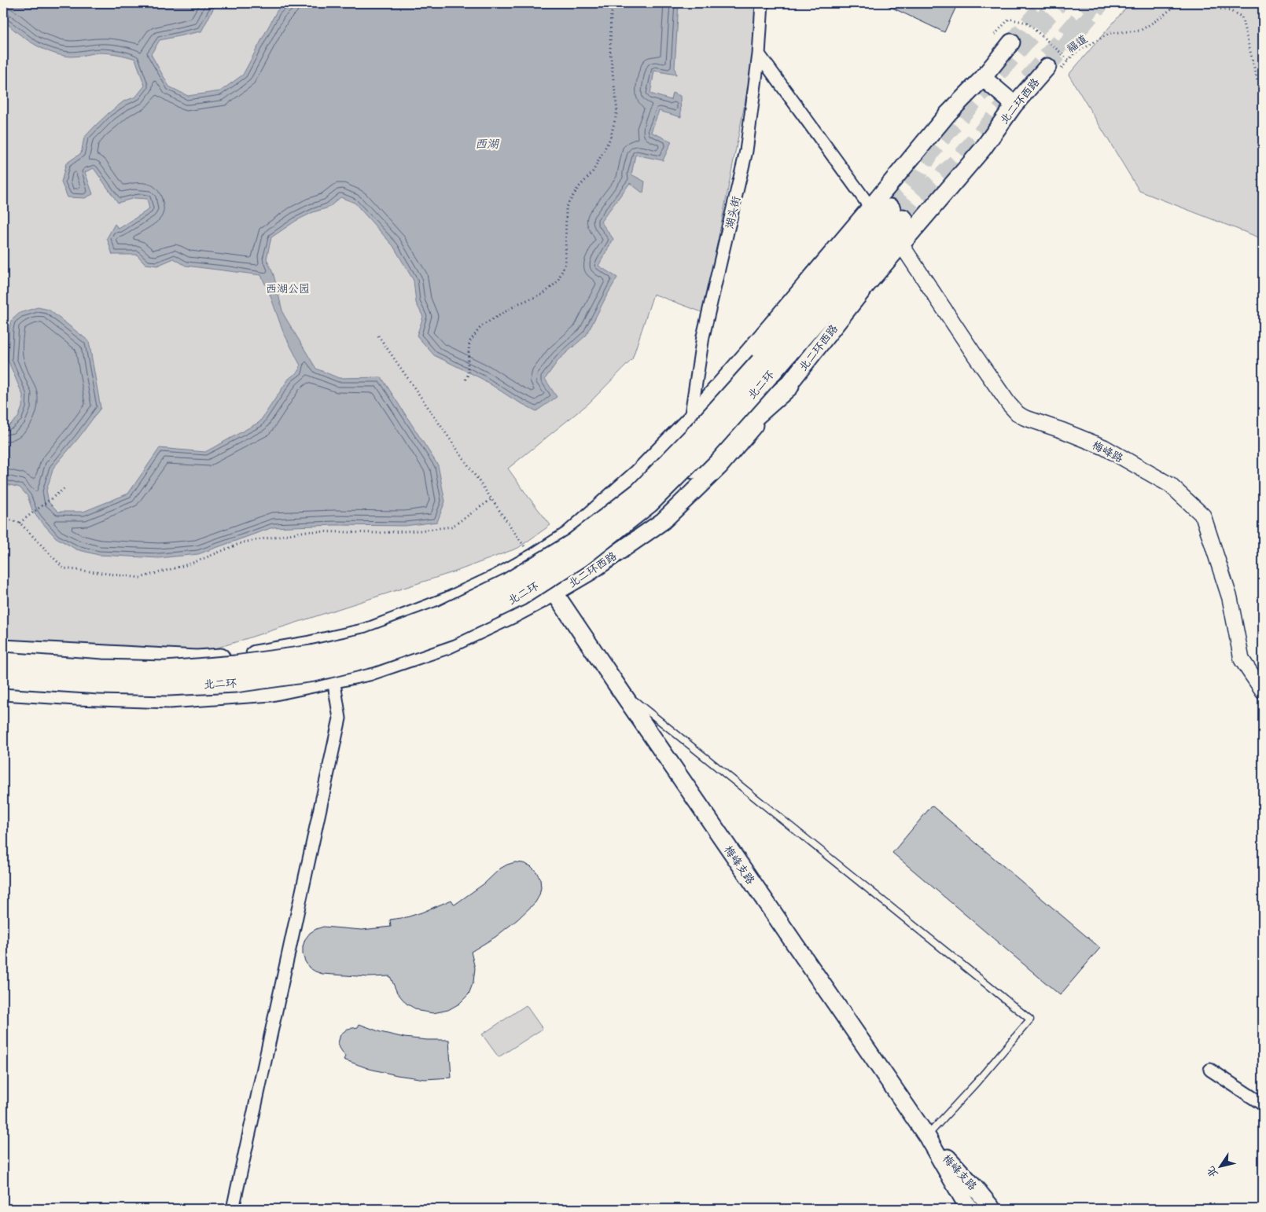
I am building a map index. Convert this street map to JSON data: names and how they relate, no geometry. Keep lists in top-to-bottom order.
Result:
{
  "streets": {
    "highway": ["北二环"],
    "main road": ["北二环西路", "梅峰支路"],
    "street": ["湖头街", "梅峰路"],
    "path": ["福道"]
  },
  "crossings": [
    ["北二环西路", "梅峰路"],
    ["北二环西路", "梅峰支路"]
  ],
  "water": ["西湖"],
  "parks": ["西湖公园"],
  "north": "bottom left"
}
